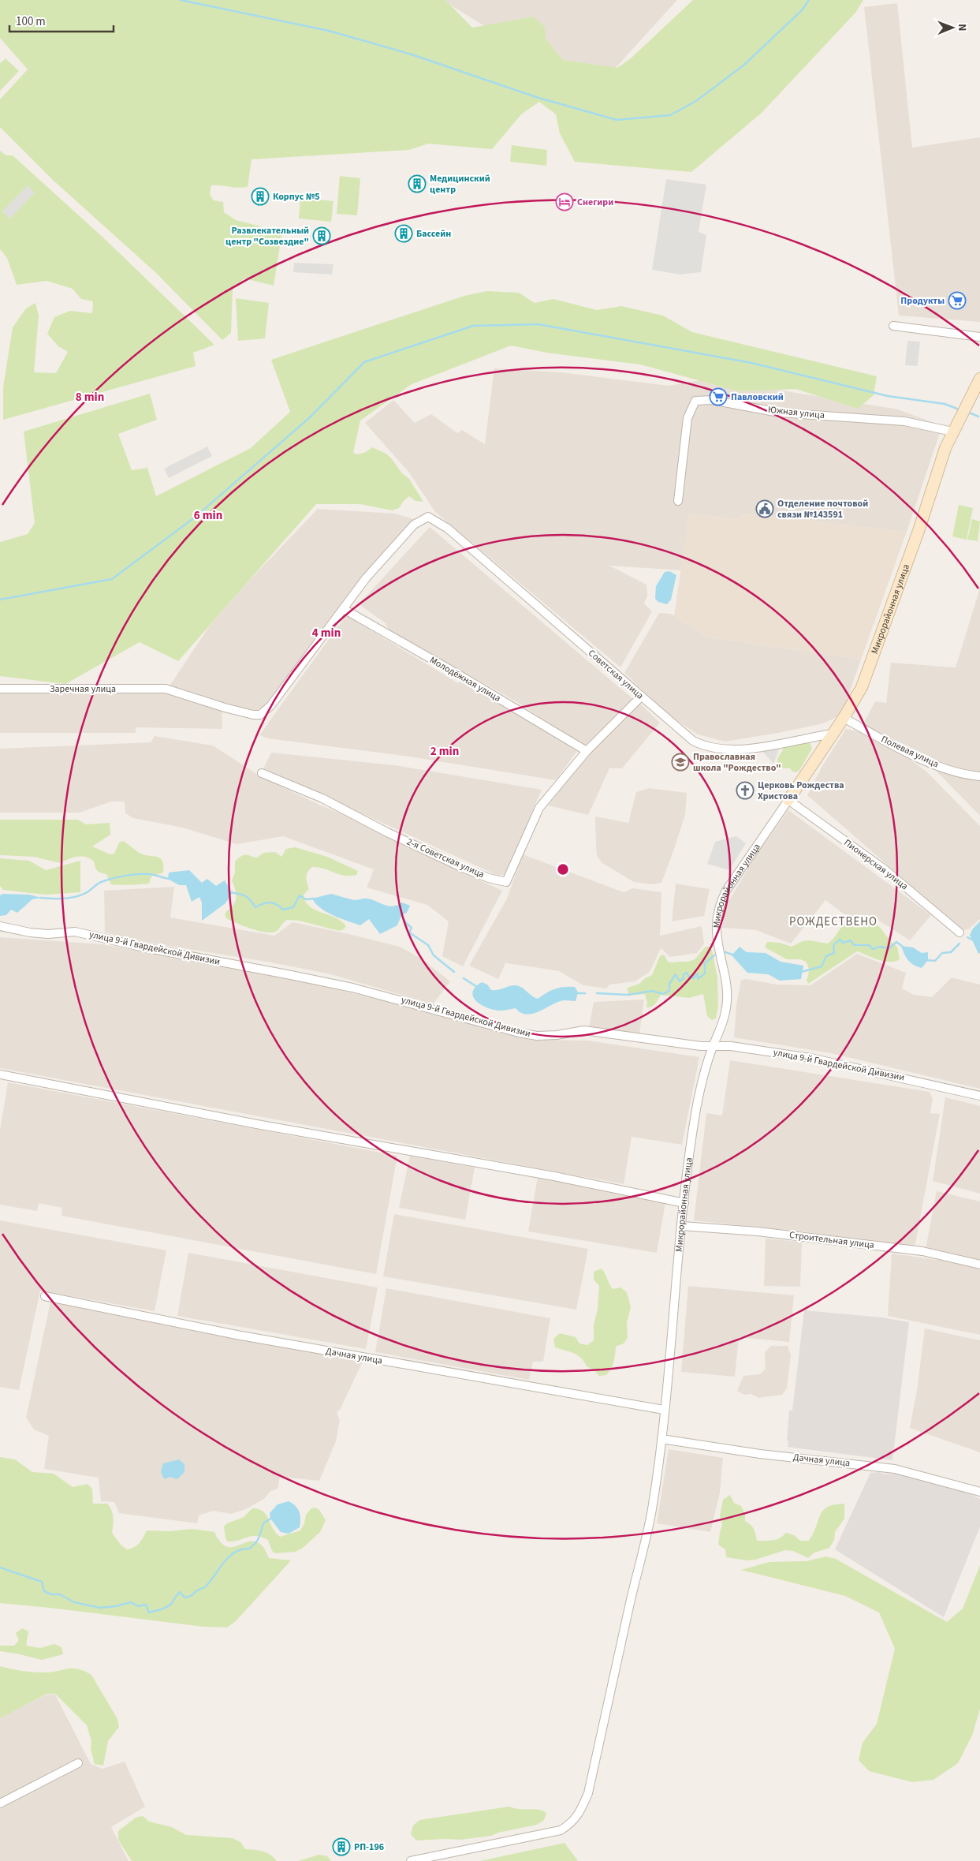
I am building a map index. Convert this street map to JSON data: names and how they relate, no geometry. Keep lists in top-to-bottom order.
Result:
{
  "streets": {
    "street": [
      "Южная улица",
      "Микрорайонная улица",
      "Советская улица",
      "Молодёжная улица",
      "Заречная улица",
      "Полевая улица",
      "2-я Советская улица",
      "Пионерская улица",
      "улица 9-й Гвардейской Дивизии",
      "Строительная улица",
      "Дачная улица"
    ]
  },
  "crossings": [
    ["Южная улица", "Микрорайонная улица"],
    ["Микрорайонная улица", "Советская улица"],
    ["Микрорайонная улица", "Полевая улица"],
    ["Микрорайонная улица", "Пионерская улица"],
    ["Микрорайонная улица", "улица 9-й Гвардейской Дивизии"],
    ["Микрорайонная улица", "Строительная улица"],
    ["Микрорайонная улица", "Дачная улица"],
    ["Советская улица", "Молодёжная улица"],
    ["Советская улица", "Заречная улица"],
    ["Советская улица", "2-я Советская улица"],
    ["Молодёжная улица", "Заречная улица"],
    ["Молодёжная улица", "2-я Советская улица"]
  ],
  "districts": ["РОЖДЕСТВЕНО"],
  "places": {
    "building": [
      "Медицинский центр",
      "Корпус №5",
      "Бассейн",
      "Развлекательный центр \"Созвездие\"",
      "РП-196"
    ],
    "hotel": ["Снегири"],
    "supermarket": ["Продукты", "Павловский"],
    "public building": ["Отделение почтовой связи №143591"],
    "school or university": ["Православная школа \"Рождество\""],
    "church": ["Церковь Рождества Христова"]
  },
  "scale_bar": "100 m",
  "north": "right",
  "rings": [
    "8 min",
    "6 min",
    "4 min",
    "2 min"
  ]
}
